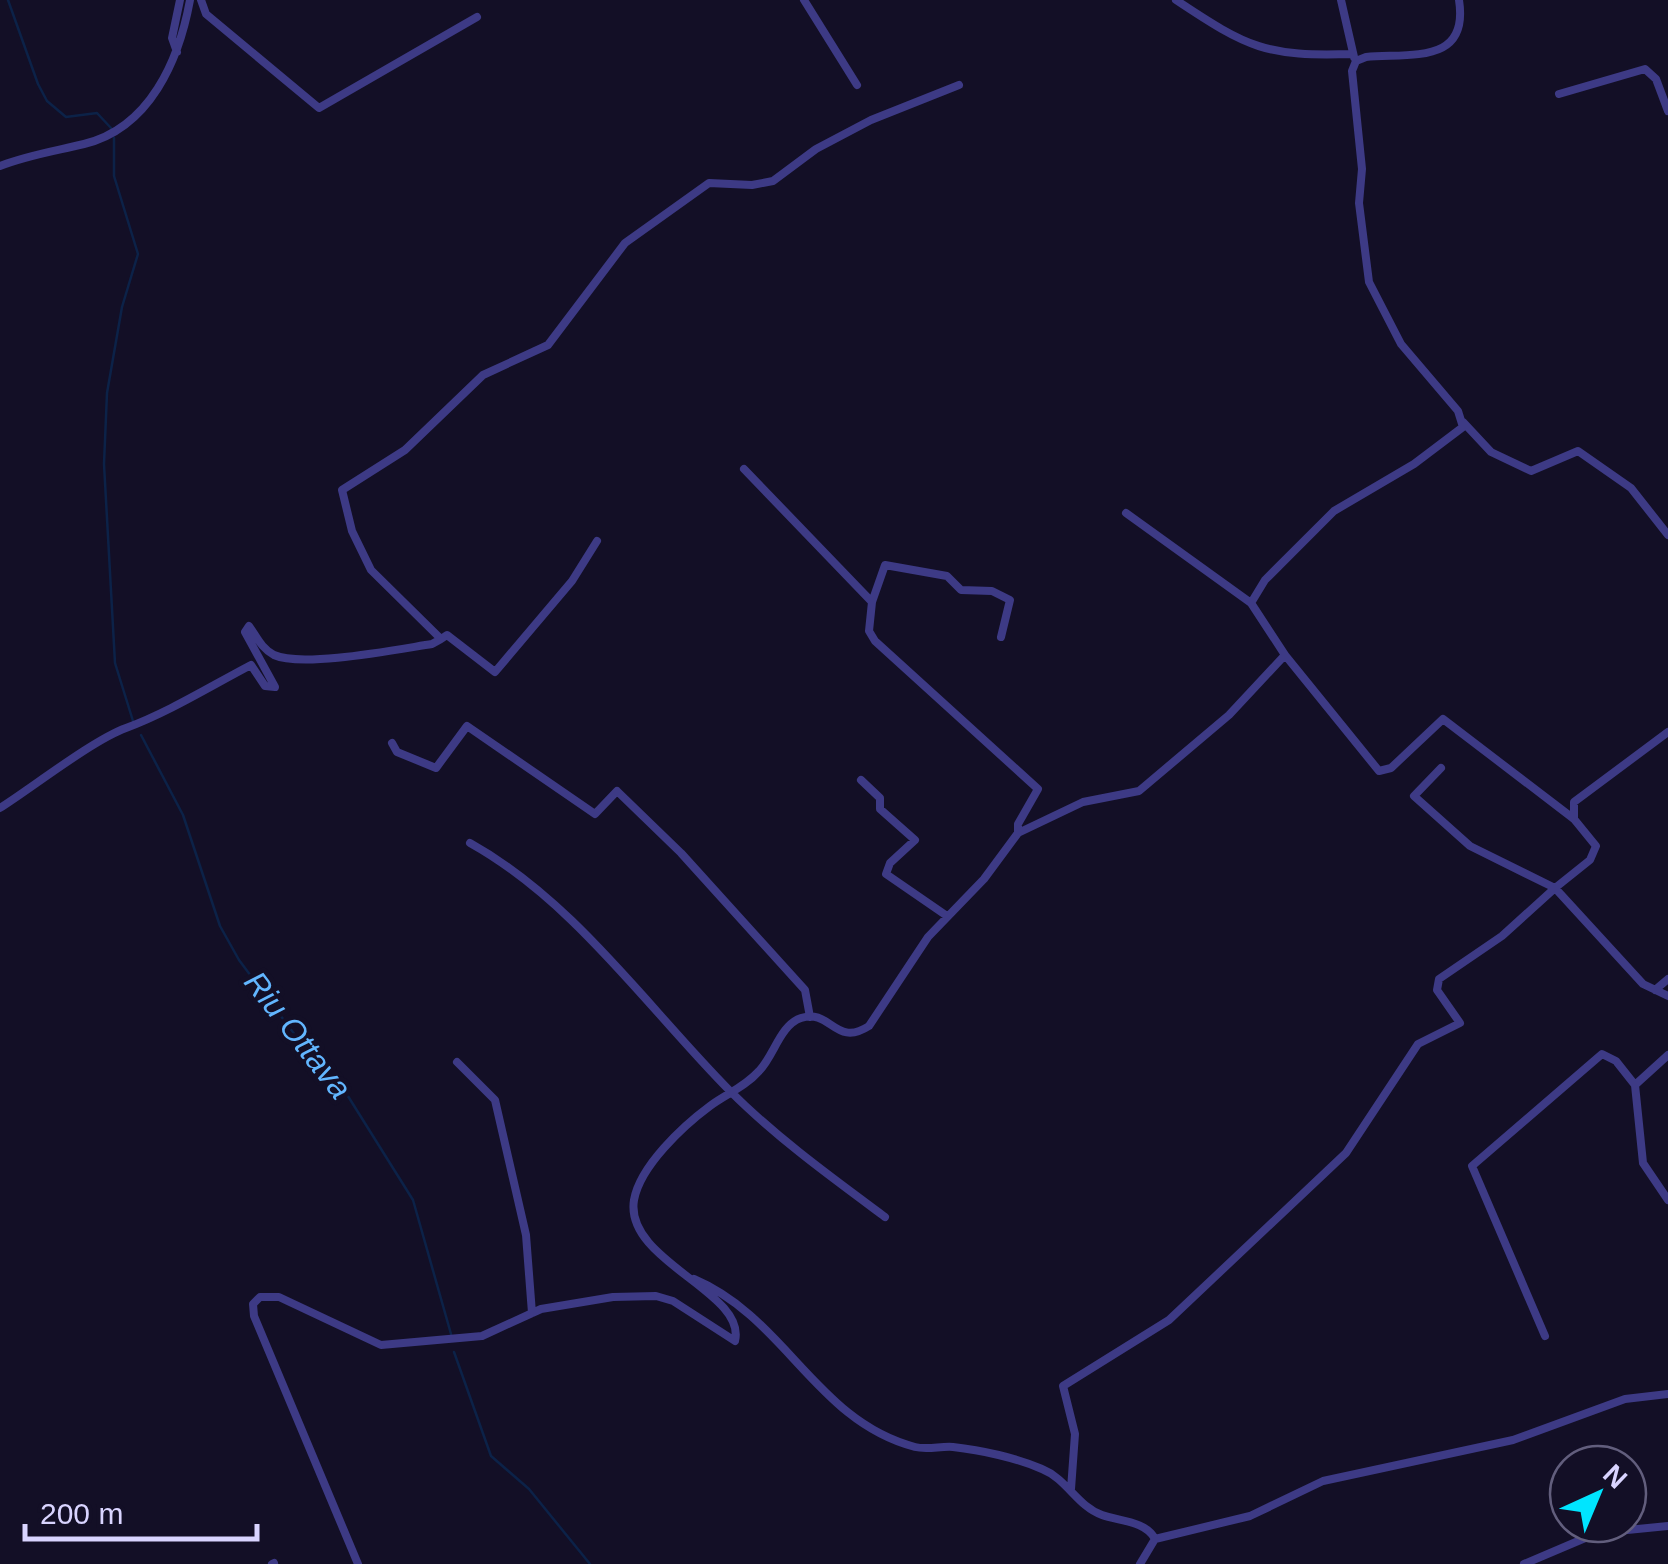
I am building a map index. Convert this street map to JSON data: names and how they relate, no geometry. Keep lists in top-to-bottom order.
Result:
{
  "water": ["Riu Ottava"],
  "scale_bar": "200 m",
  "north": "top right"
}
